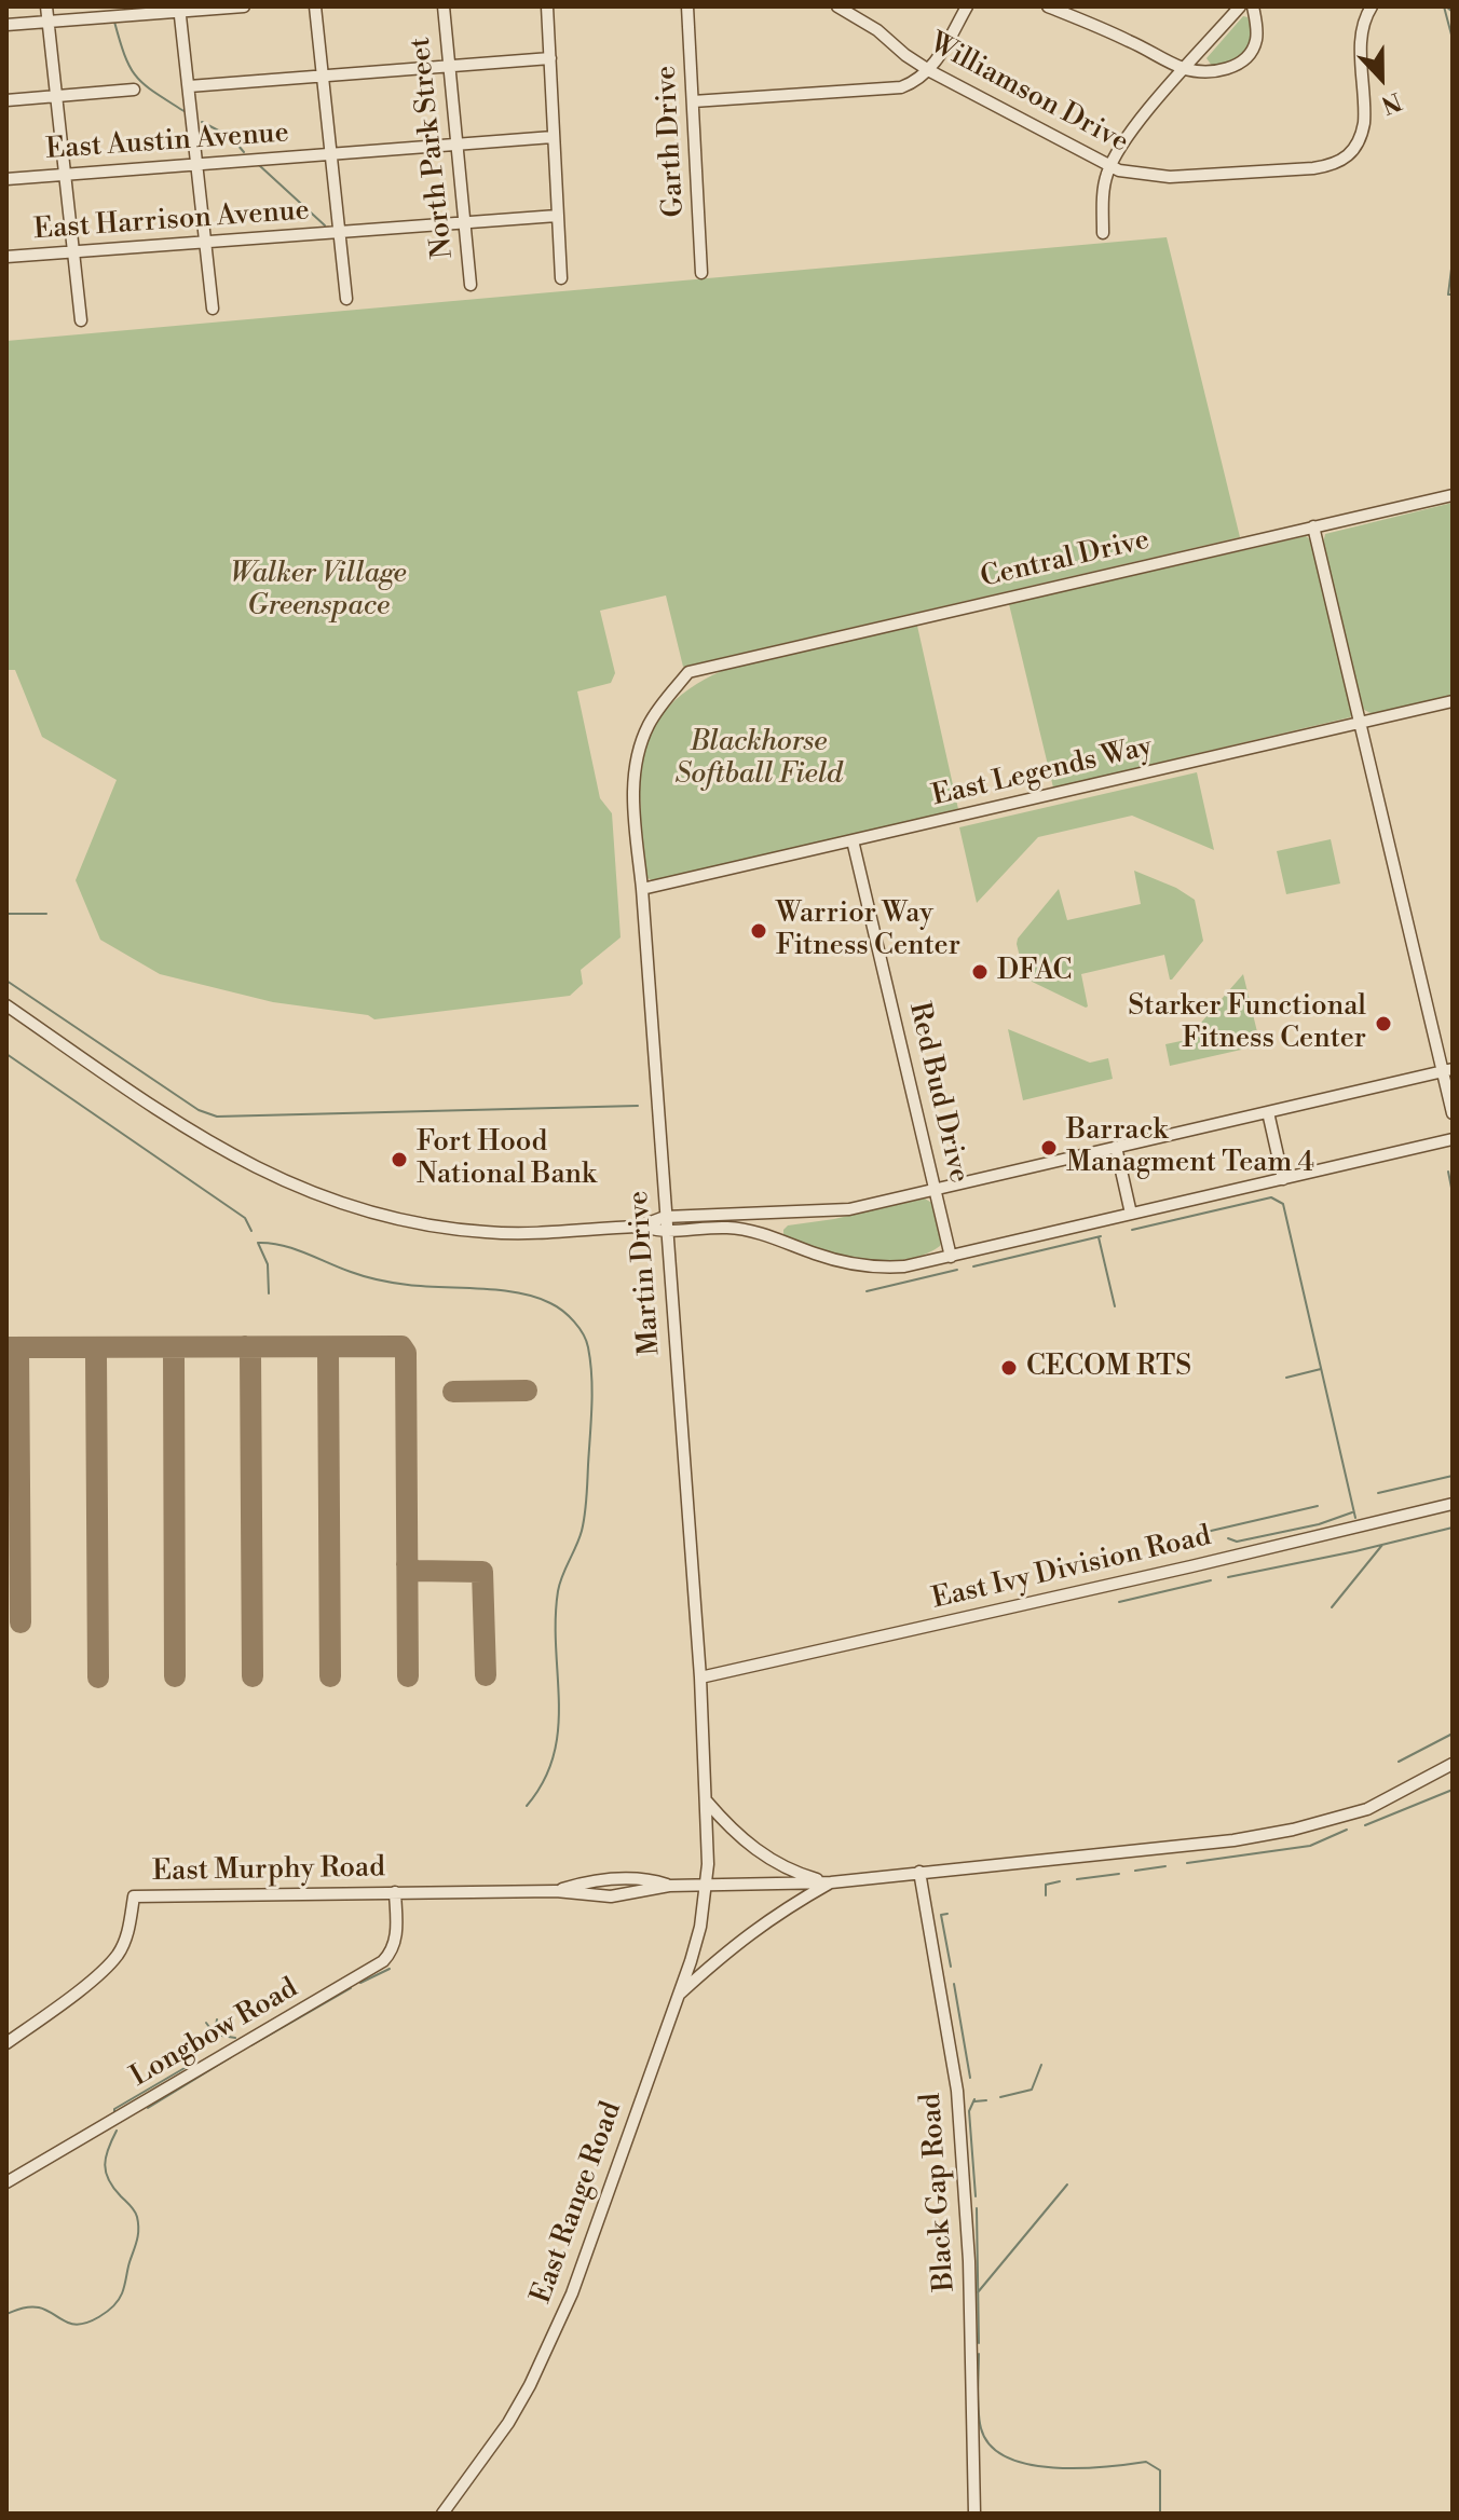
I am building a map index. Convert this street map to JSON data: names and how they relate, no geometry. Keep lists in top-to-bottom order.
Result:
{
  "streets": {
    "street": [
      "Williamson Drive",
      "Garth Drive",
      "East Austin Avenue",
      "North Park Street",
      "East Harrison Avenue",
      "Central Drive",
      "East Legends Way",
      "Red Bud Drive",
      "Martin Drive",
      "East Ivy Division Road",
      "East Murphy Road",
      "Longbow Road",
      "Black Gap Road",
      "East Range Road"
    ]
  },
  "crossings": [
    ["East Austin Avenue", "North Park Street"],
    ["North Park Street", "East Harrison Avenue"],
    ["Central Drive", "Martin Drive"],
    ["East Legends Way", "Red Bud Drive"],
    ["East Legends Way", "Martin Drive"],
    ["Martin Drive", "East Ivy Division Road"],
    ["Martin Drive", "East Range Road"],
    ["East Murphy Road", "Longbow Road"]
  ],
  "parks": ["Walker Village Greenspace", "Blackhorse Softball Field"],
  "places": [
    "Warrior Way Fitness Center",
    "DFAC",
    "Starker Functional Fitness Center",
    "Barrack Managment Team 4",
    "Fort Hood National Bank",
    "CECOM RTS"
  ],
  "north": "bottom"
}
